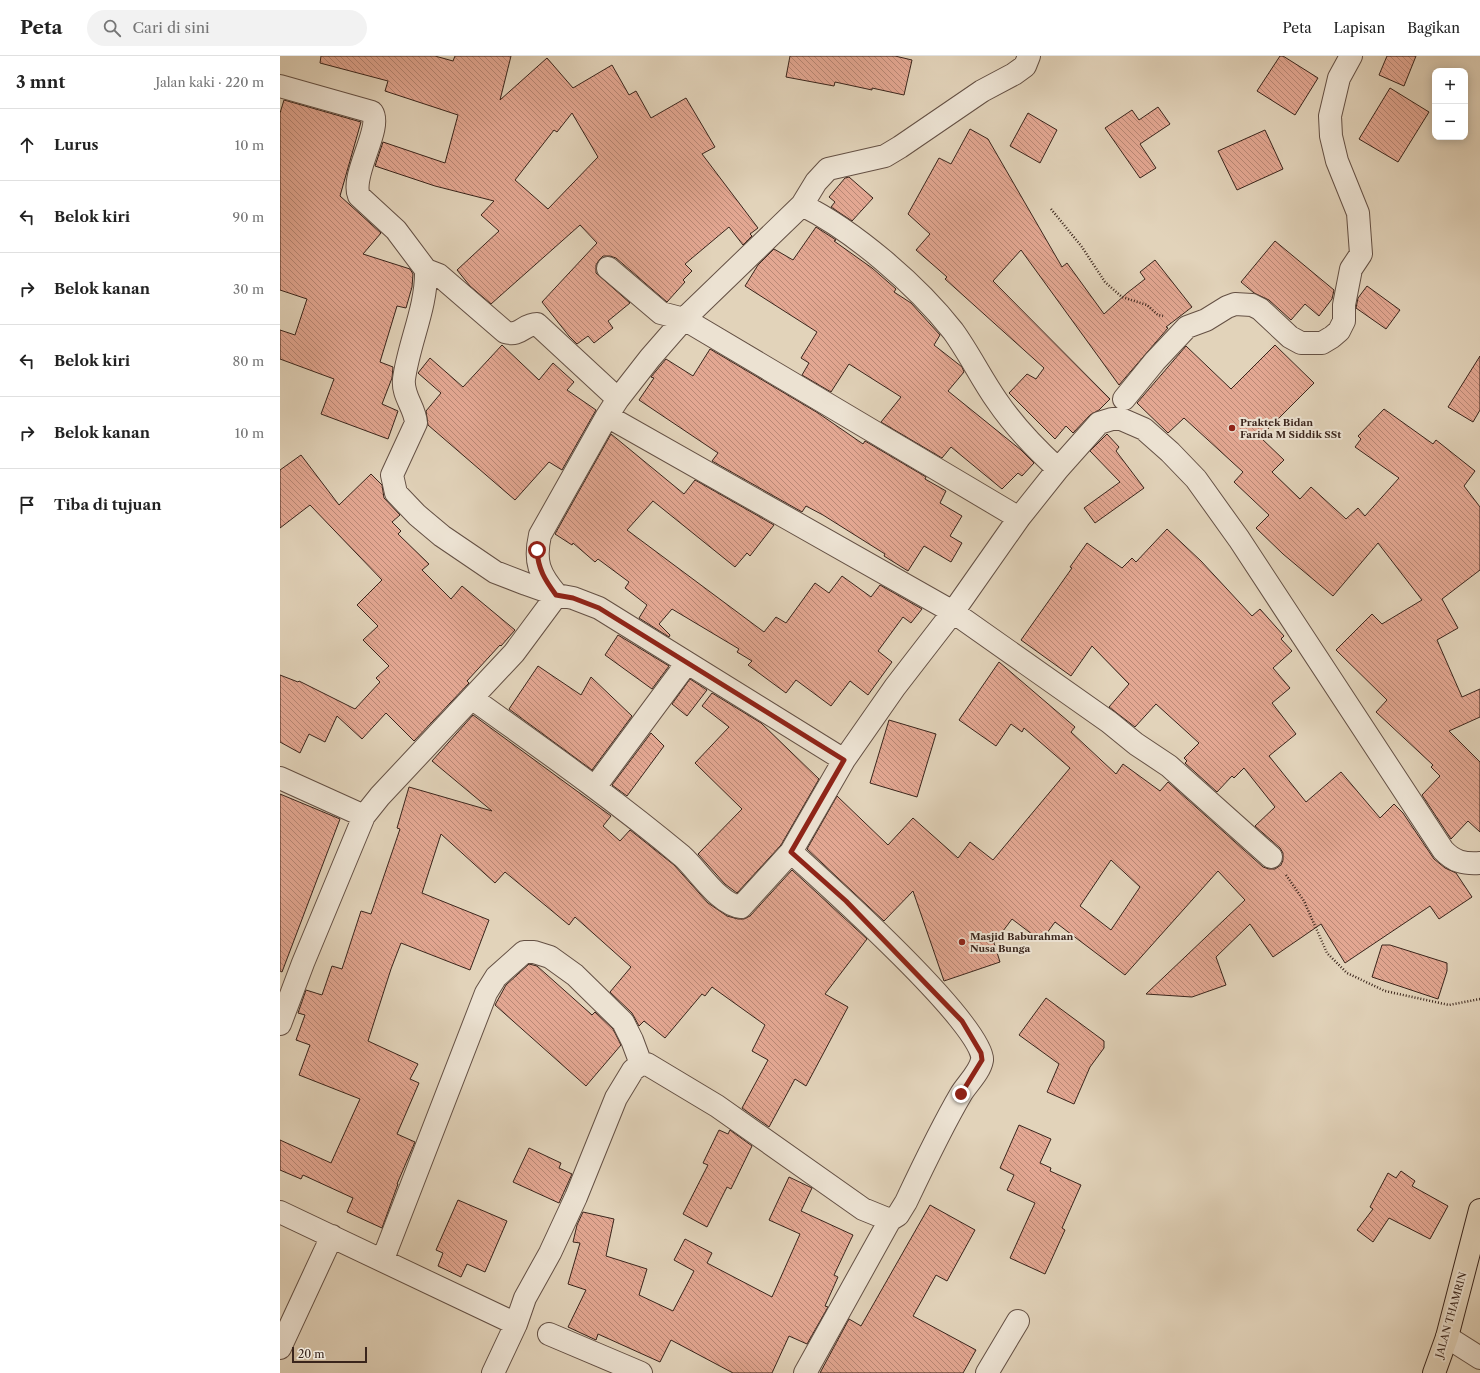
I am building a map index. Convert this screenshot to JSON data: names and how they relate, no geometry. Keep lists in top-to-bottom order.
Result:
{
  "streets": {
    "main road": ["JALAN THAMRIN"]
  },
  "places": ["Praktek Bidan Farida M Siddik SSt", "Masjid Baburahman Nusa Bunga"],
  "scale_bar": "20 m",
  "page": {
    "header": "Peta",
    "search": "Cari di sini",
    "nav": ["Peta", "Lapisan", "Bagikan"],
    "heading": ["3 mnt", "Jalan kaki · 220 m"],
    "map_buttons": ["+", "−"],
    "list": [
      ["Lurus", "10 m"],
      ["Belok kiri", "90 m"],
      ["Belok kanan", "30 m"],
      ["Belok kiri", "80 m"],
      ["Belok kanan", "10 m"],
      "Tiba di tujuan"
    ],
    "scale": "20 m"
  }
}
